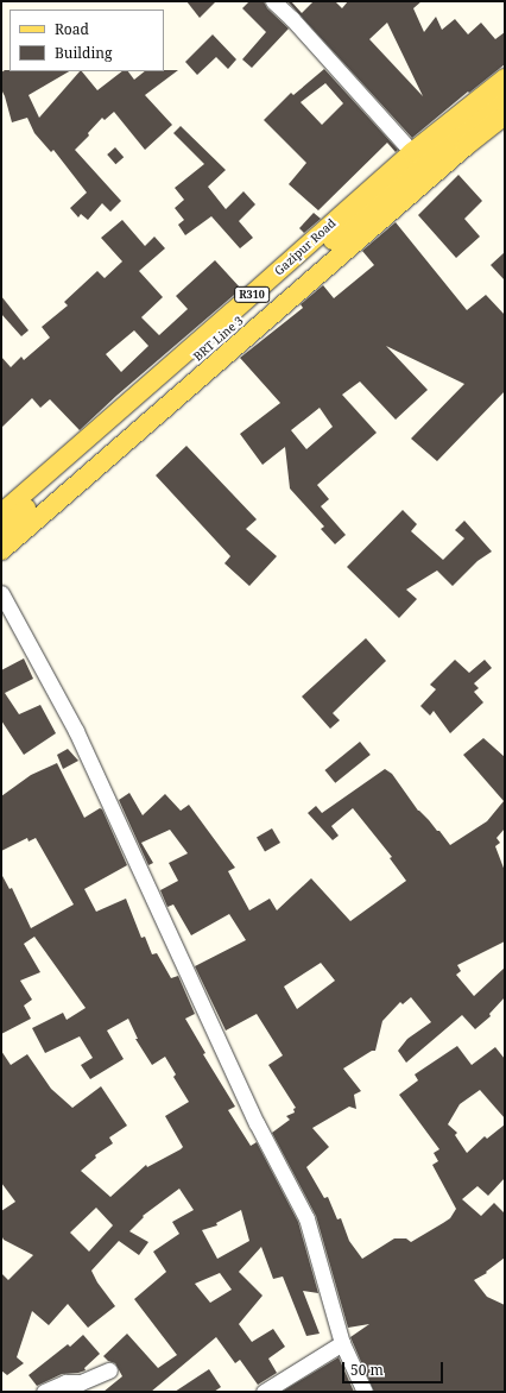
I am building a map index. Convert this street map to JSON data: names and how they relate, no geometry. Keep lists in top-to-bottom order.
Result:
{
  "streets": {
    "main road": ["Gazipur Road", "R310", "BRT Line 3"]
  },
  "legend": ["Road", "Building"],
  "scale_bar": "50 m"
}
